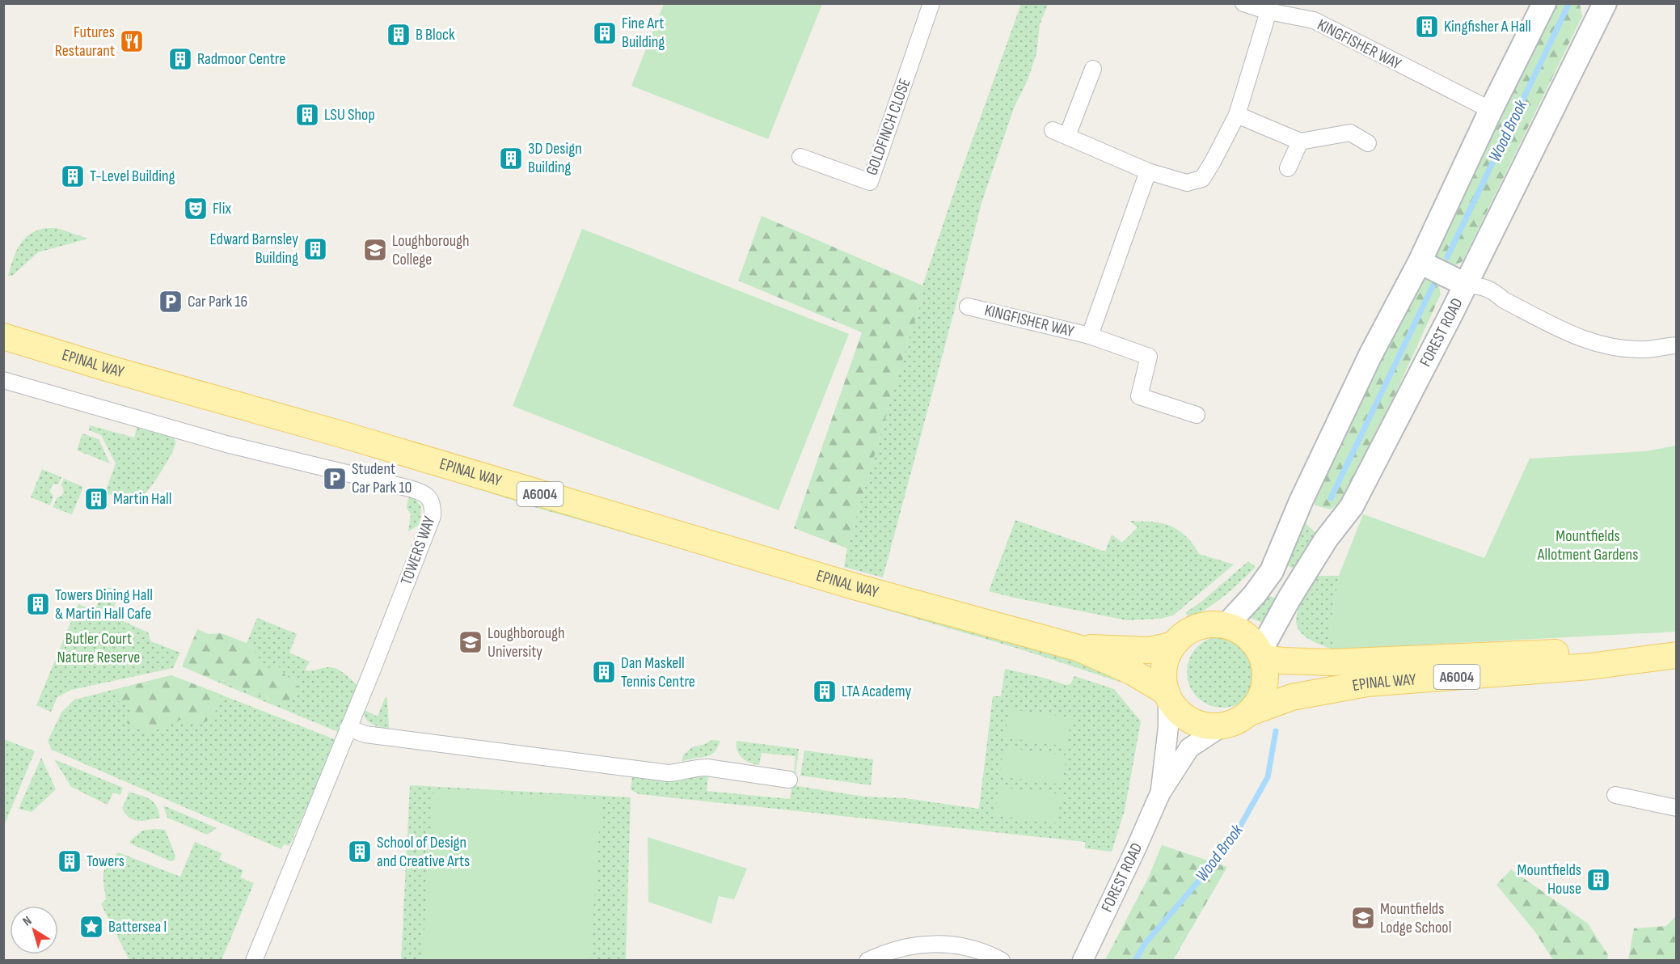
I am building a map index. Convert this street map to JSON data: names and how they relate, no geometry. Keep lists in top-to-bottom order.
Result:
{
  "streets": {
    "main road": ["FOREST ROAD", "EPINAL WAY", "A6004"],
    "street": ["KINGFISHER WAY", "GOLDFINCH CLOSE", "TOWERS WAY"]
  },
  "crossings": [
    ["FOREST ROAD", "EPINAL WAY"],
    ["FOREST ROAD", "A6004"],
    ["EPINAL WAY", "A6004"]
  ],
  "water": ["Wood Brook"],
  "parks": ["Mountfields Allotment Gardens", "Butler Court Nature Reserve"],
  "places": {
    "building": [
      "Kingfisher A Hall",
      "Fine Art Building",
      "B Block",
      "Radmoor Centre",
      "LSU Shop",
      "3D Design Building",
      "T-Level Building",
      "Edward Barnsley Building",
      "Martin Hall",
      "Towers Dining Hall & Martin Hall Cafe",
      "Dan Maskell Tennis Centre",
      "LTA Academy",
      "School of Design and Creative Arts",
      "Towers",
      "Mountfields House"
    ],
    "restaurant": ["Futures Restaurant"],
    "theatre": ["Flix"],
    "school or university": ["Loughborough College", "Loughborough University", "Mountfields Lodge School"],
    "parking": ["Car Park 16", "Student Car Park 10"],
    "place": ["Battersea I"]
  },
  "north": "top left"
}
